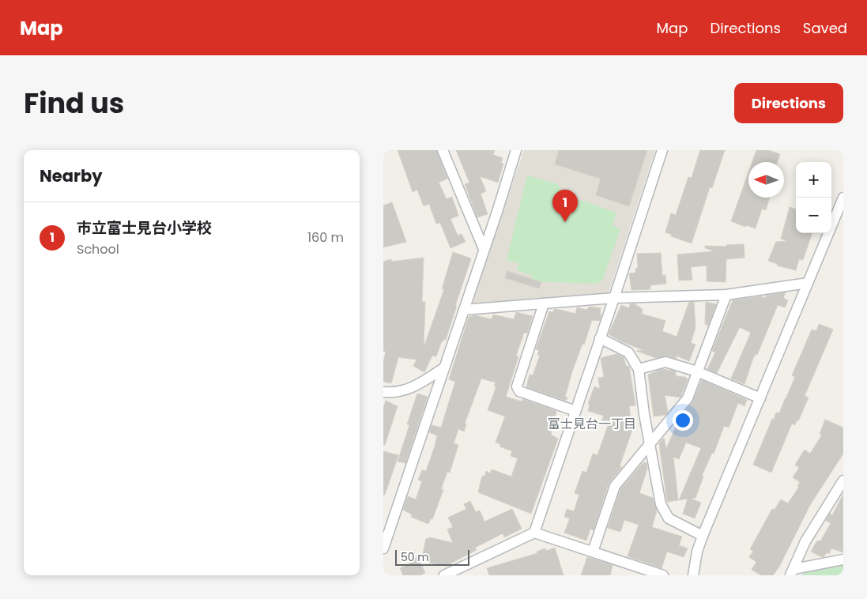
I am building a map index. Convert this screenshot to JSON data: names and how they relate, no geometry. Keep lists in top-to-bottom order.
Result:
{
  "districts": ["富士見台一丁目"],
  "scale_bar": "50 m",
  "north": "left",
  "page": {
    "header": "Map",
    "nav": ["Map", "Directions", "Saved"],
    "title": "Find us",
    "buttons": "Directions",
    "heading": "Nearby",
    "map_buttons": ["+", "−"],
    "pins": "1",
    "list": [
      {
        "mark": "1",
        "name": "市立富士見台小学校",
        "note": "School",
        "value": "160 m"
      }
    ],
    "scale": "50 m"
  }
}
